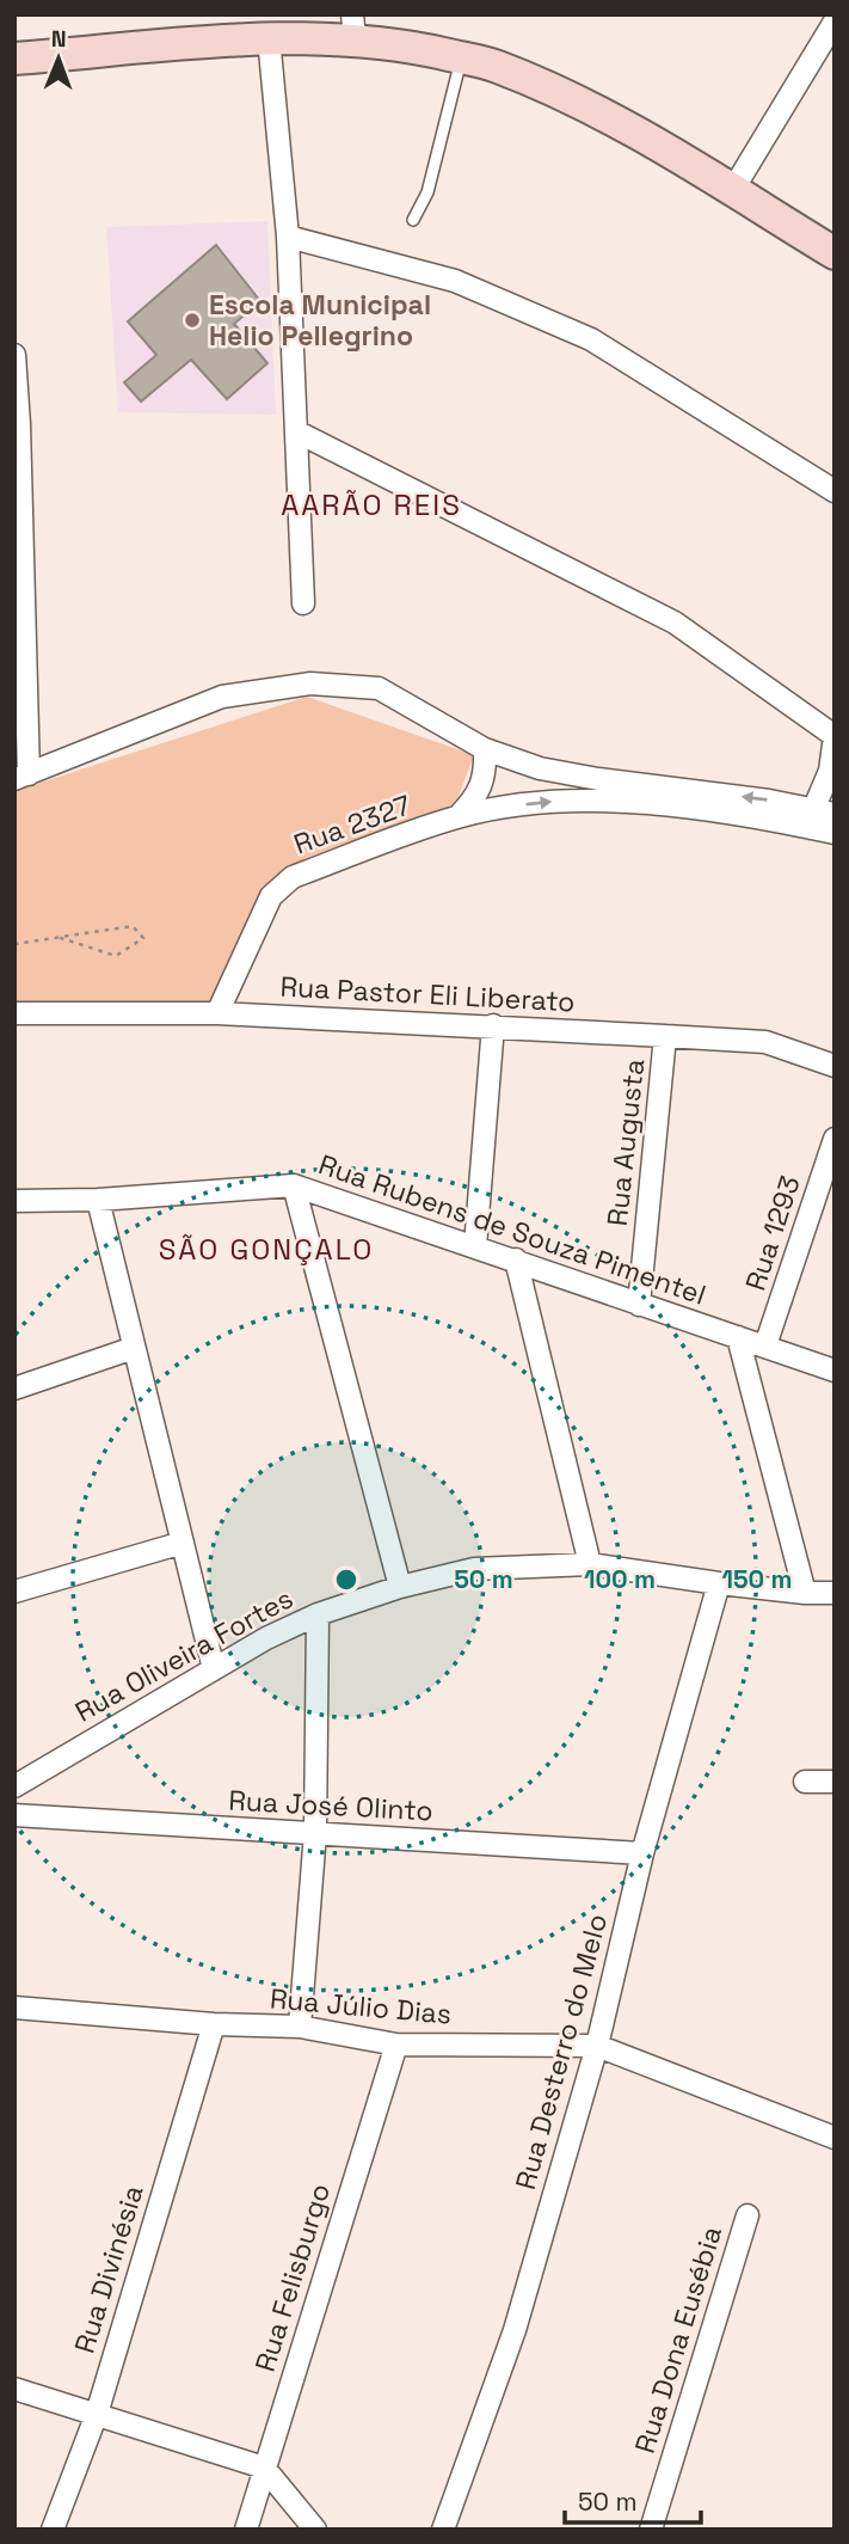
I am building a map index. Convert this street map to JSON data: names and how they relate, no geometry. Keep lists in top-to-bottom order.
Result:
{
  "streets": {
    "street": [
      "Rua 2327",
      "Rua Pastor Eli Liberato",
      "Rua Augusta",
      "Rua Rubens de Souza Pimentel",
      "Rua 1293",
      "Rua Oliveira Fortes",
      "Rua José Olinto",
      "Rua Júlio Dias",
      "Rua Desterro do Melo",
      "Rua Divinésia",
      "Rua Felisburgo",
      "Rua Dona Eusébia"
    ]
  },
  "crossings": [
    ["Rua 2327", "Rua Pastor Eli Liberato"],
    ["Rua Pastor Eli Liberato", "Rua Augusta"],
    ["Rua Augusta", "Rua Rubens de Souza Pimentel"],
    ["Rua Rubens de Souza Pimentel", "Rua 1293"],
    ["Rua Oliveira Fortes", "Rua Desterro do Melo"],
    ["Rua José Olinto", "Rua Desterro do Melo"],
    ["Rua Júlio Dias", "Rua Desterro do Melo"],
    ["Rua Júlio Dias", "Rua Divinésia"],
    ["Rua Júlio Dias", "Rua Felisburgo"]
  ],
  "districts": ["AARÃO REIS", "SÃO GONÇALO"],
  "places": ["Escola Municipal Helio Pellegrino"],
  "scale_bar": "50 m",
  "north": "top",
  "rings": ["50 m", "100 m", "150 m"]
}
